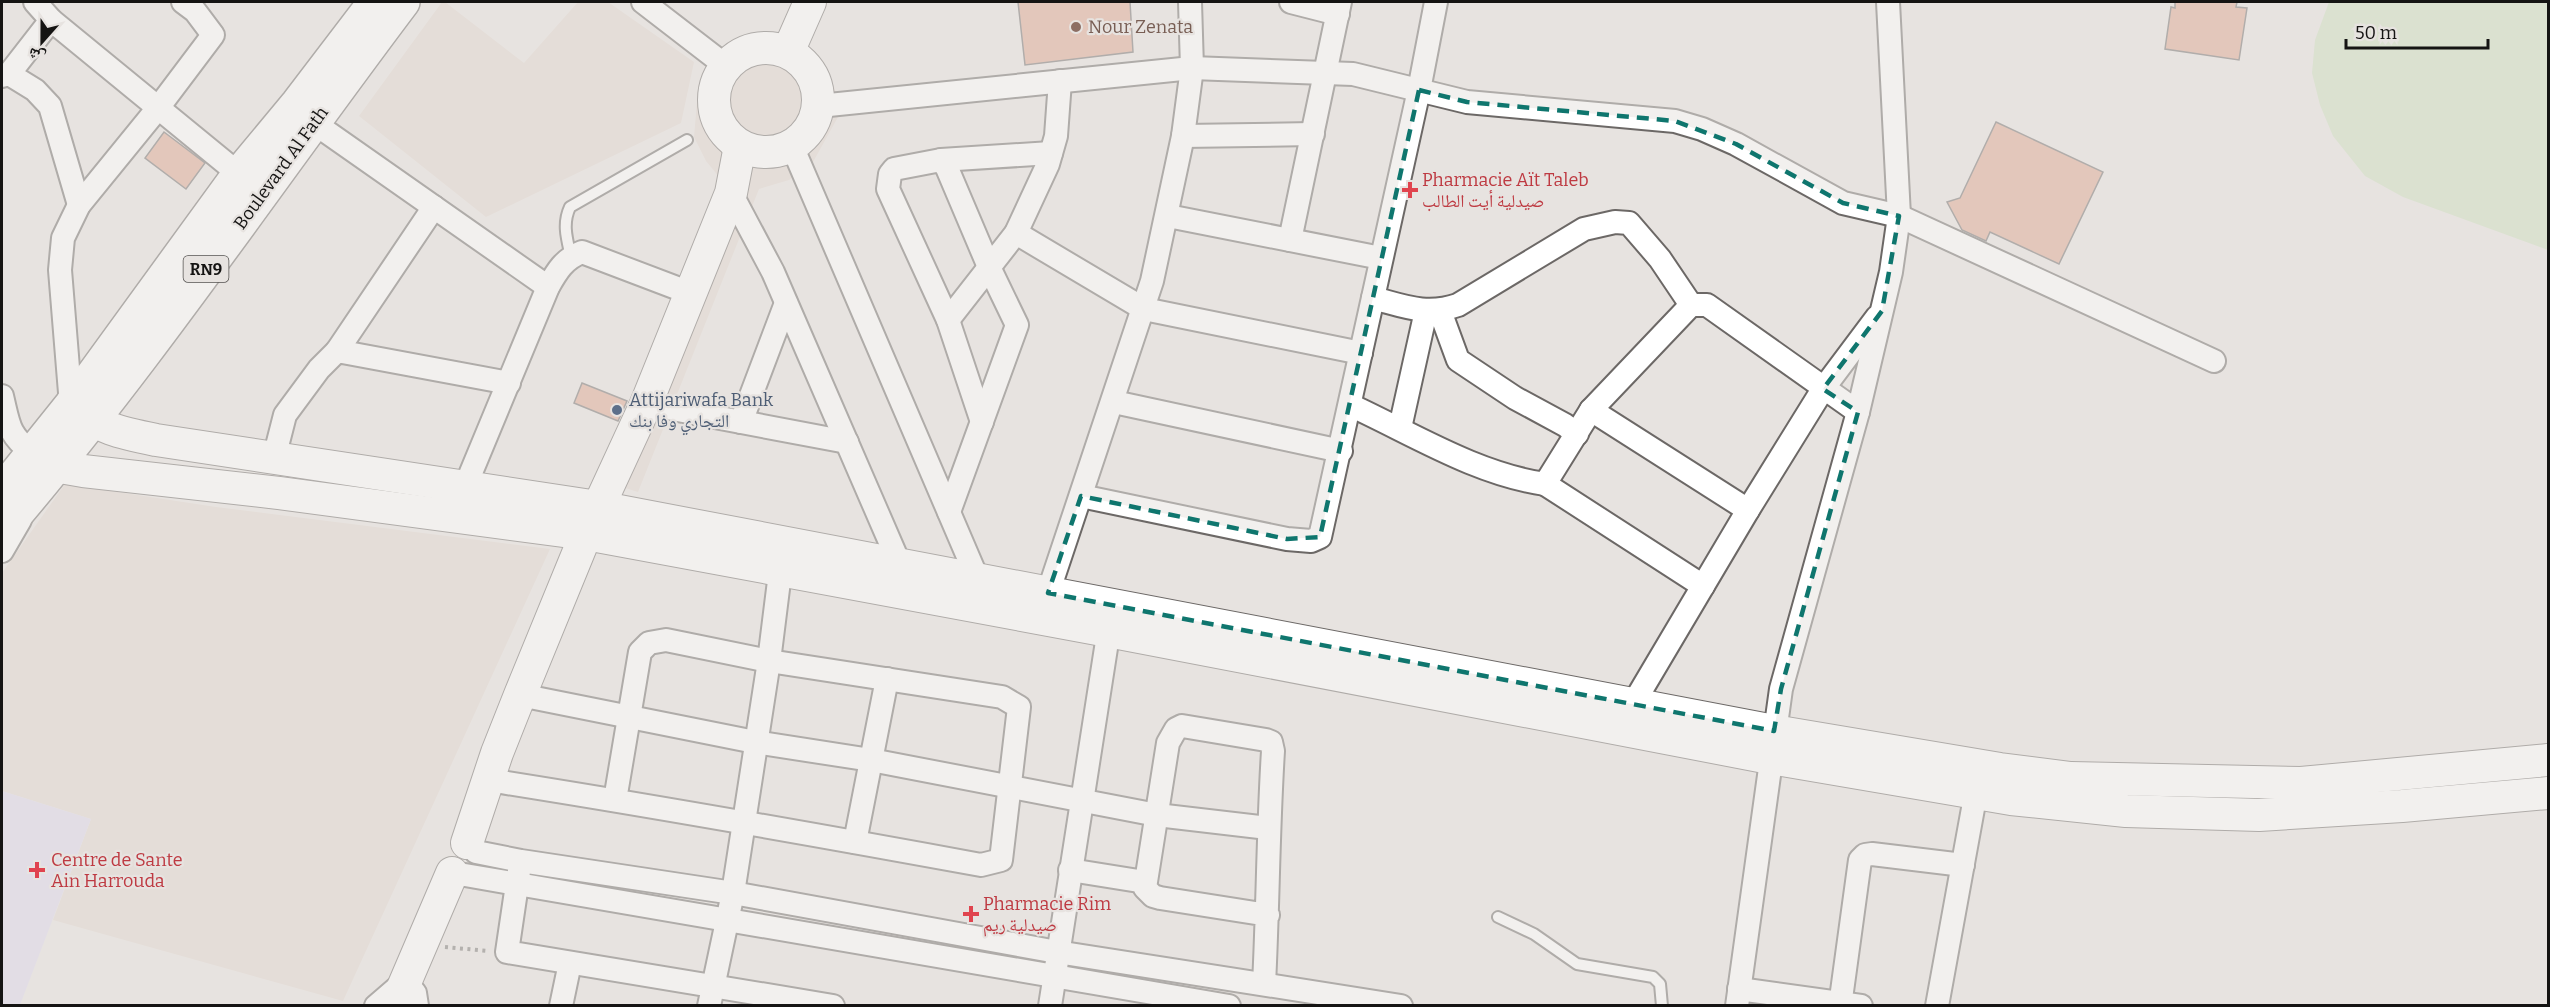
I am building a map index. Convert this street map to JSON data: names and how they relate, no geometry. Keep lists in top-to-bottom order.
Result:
{
  "streets": {
    "highway": ["Boulevard Al Fath", "RN9"]
  },
  "places": {
    "other": ["Nour Zenata", "Attijariwafa Bank التجاري وفا بنك"],
    "health": ["Pharmacie Aït Taleb صيدلية أيت الطالب", "Centre de Sante Ain Harrouda", "Pharmacie Rim صيدلية ريم"]
  },
  "scale_bar": "50 m",
  "north": "bottom"
}
